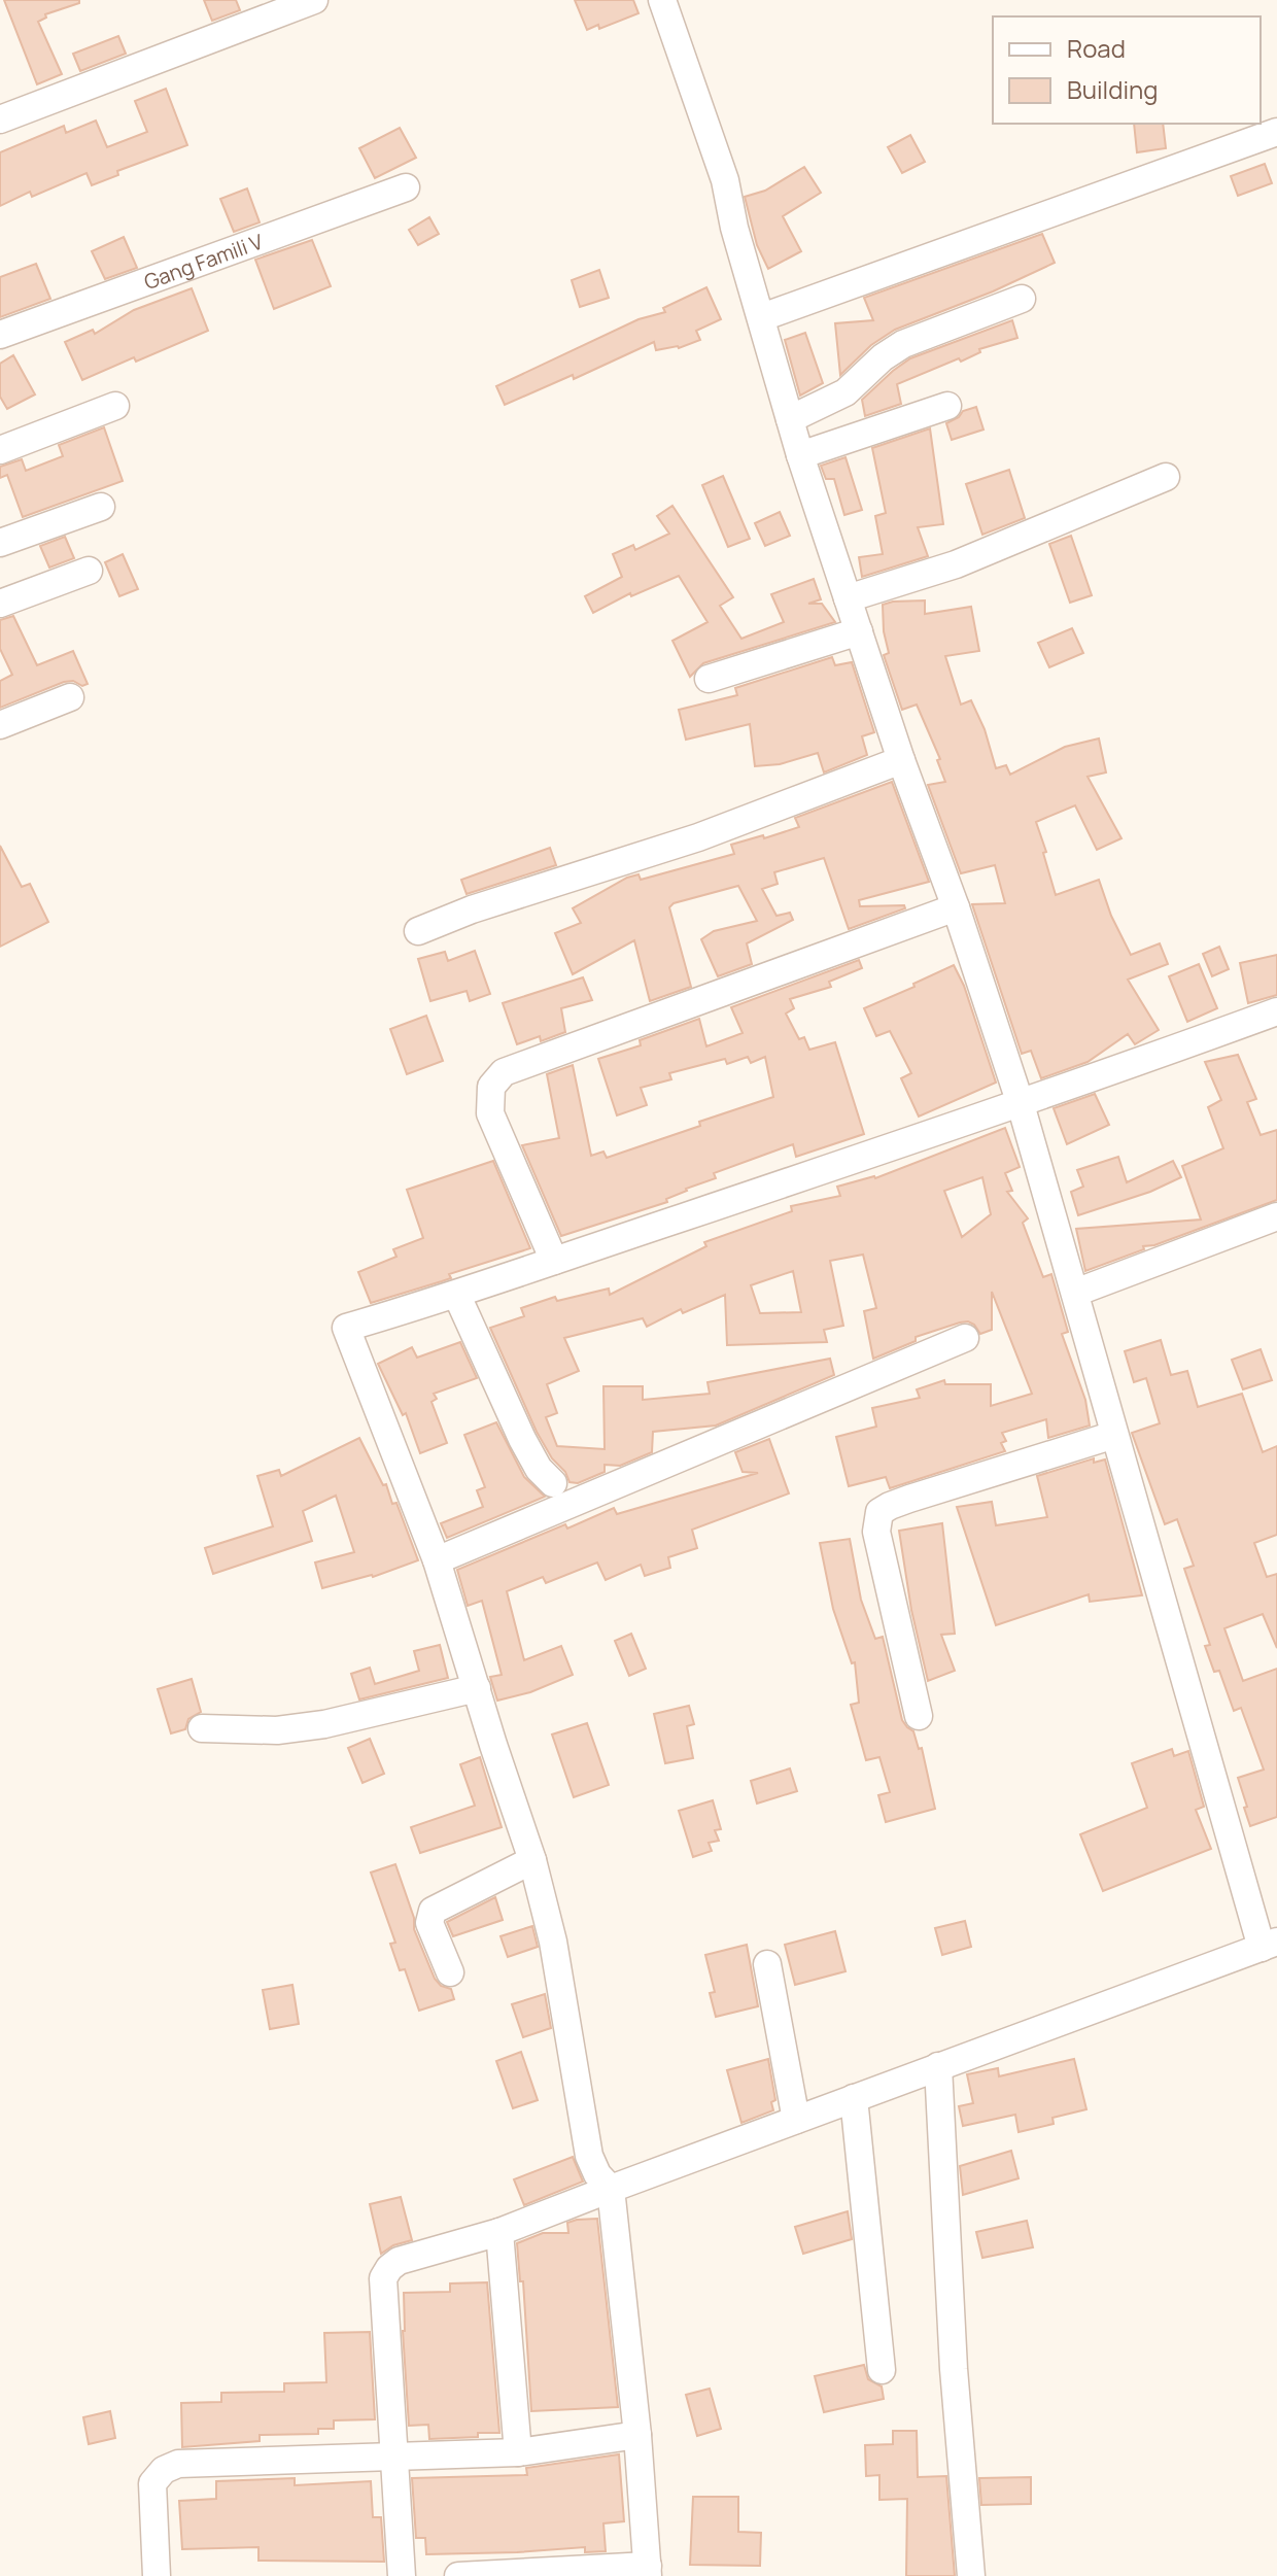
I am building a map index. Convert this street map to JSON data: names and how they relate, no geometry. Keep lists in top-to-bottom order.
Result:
{
  "streets": {
    "street": ["Gang Famili V"]
  },
  "legend": ["Road", "Building"]
}
